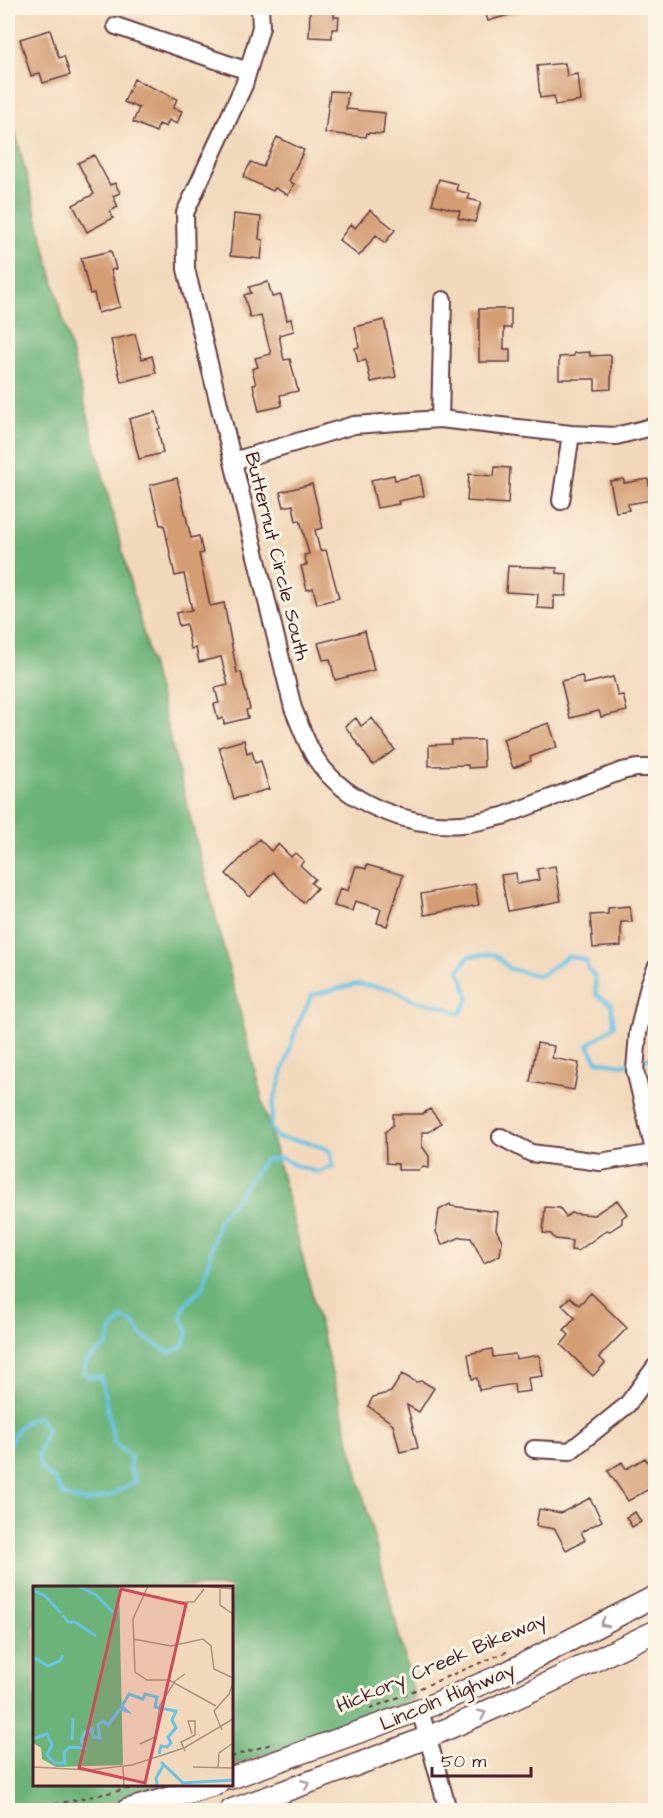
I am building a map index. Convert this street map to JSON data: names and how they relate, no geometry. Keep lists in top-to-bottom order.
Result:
{
  "streets": {
    "main road": ["Lincoln Highway"],
    "street": ["Butternut Circle South"],
    "path": ["Hickory Creek Bikeway"]
  },
  "scale_bar": "50 m"
}
